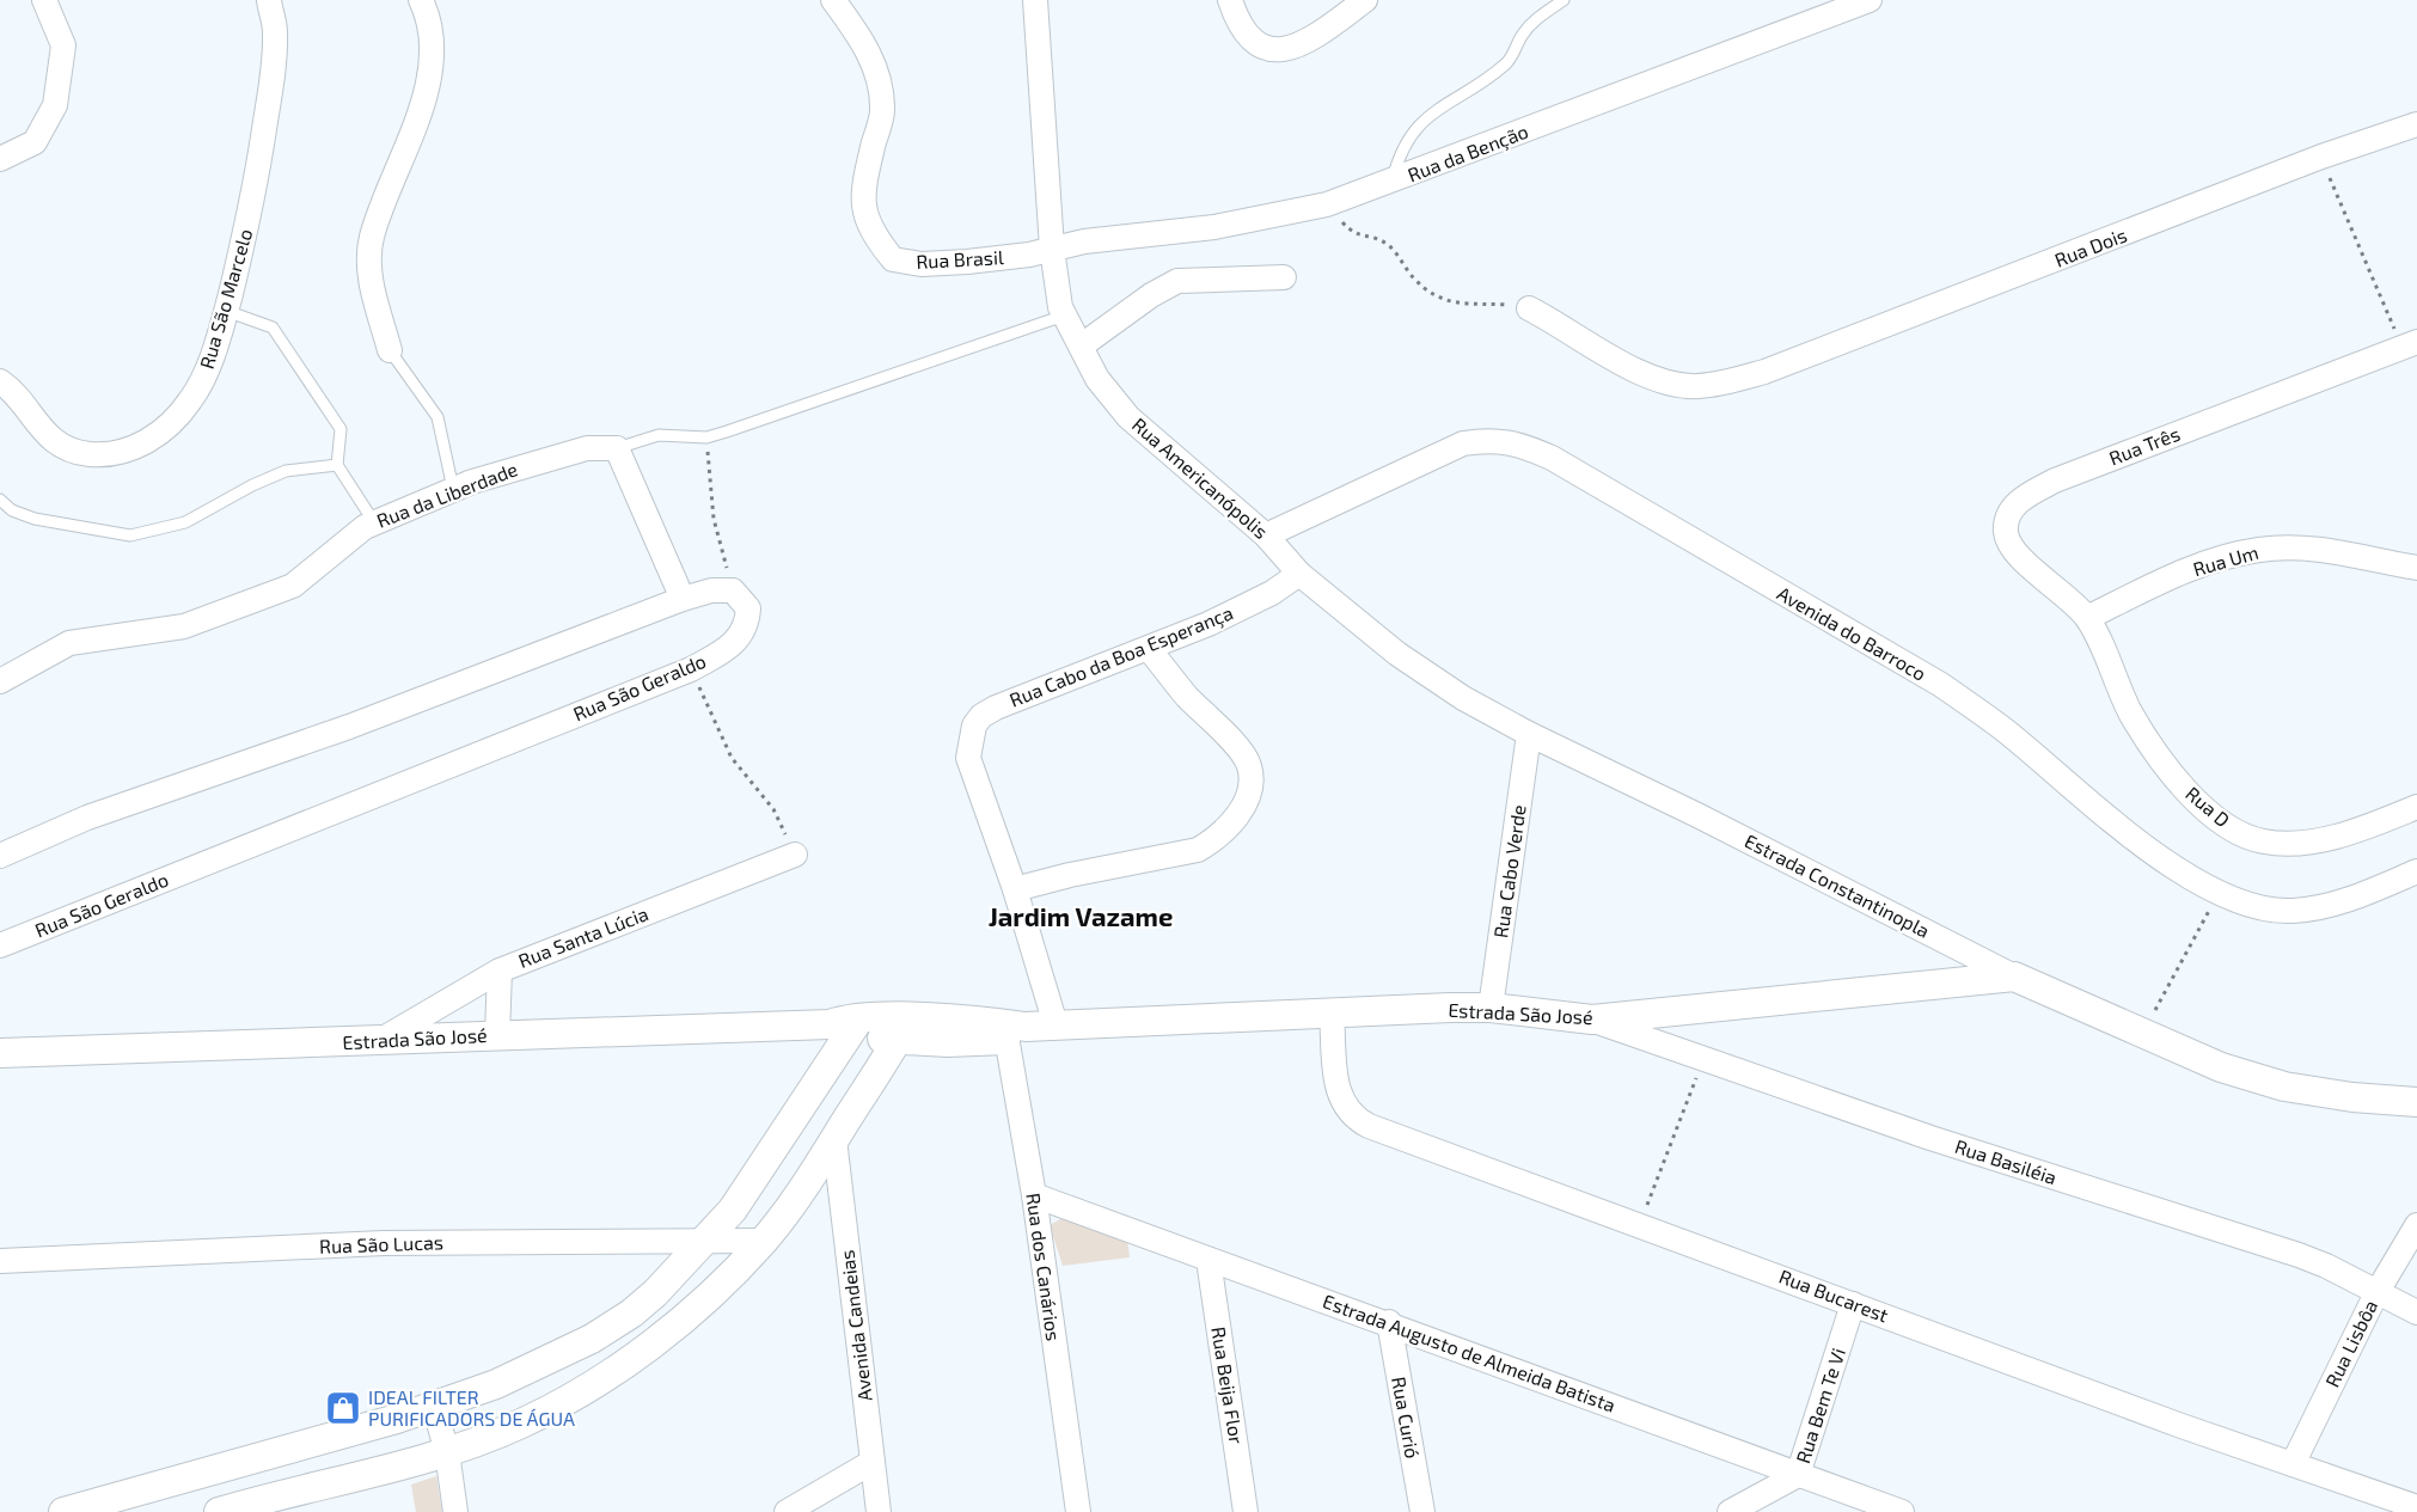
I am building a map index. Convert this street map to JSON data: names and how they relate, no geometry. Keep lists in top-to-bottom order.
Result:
{
  "streets": {
    "street": [
      "Rua da Benção",
      "Rua Dois",
      "Rua Brasil",
      "Rua São Marcelo",
      "Rua Três",
      "Rua Americanópolis",
      "Rua da Liberdade",
      "Rua Um",
      "Avenida do Barroco",
      "Rua Cabo da Boa Esperança",
      "Rua São Geraldo",
      "Rua D",
      "Rua Cabo Verde",
      "Estrada Constantinopla",
      "Rua Santa Lúcia",
      "Estrada São José",
      "Rua Basiléia",
      "Rua São Lucas",
      "Rua dos Canários",
      "Rua Bucarest",
      "Avenida Candeias",
      "Rua Lisbôa",
      "Estrada Augusto de Almeida Batista",
      "Rua Beija Flor",
      "Rua Bem Te Vi",
      "Rua Curió"
    ]
  },
  "crossings": [
    ["Rua da Benção", "Rua Brasil"],
    ["Rua Três", "Rua Um"],
    ["Rua Três", "Rua D"],
    ["Rua Americanópolis", "Avenida do Barroco"],
    ["Rua Americanópolis", "Rua Cabo da Boa Esperança"],
    ["Rua Americanópolis", "Estrada Constantinopla"],
    ["Rua Um", "Rua D"],
    ["Rua Cabo da Boa Esperança", "Estrada Constantinopla"],
    ["Rua Cabo Verde", "Estrada Constantinopla"],
    ["Rua Cabo Verde", "Estrada São José"],
    ["Estrada Constantinopla", "Estrada São José"],
    ["Rua Santa Lúcia", "Estrada São José"],
    ["Estrada São José", "Rua Basiléia"],
    ["Estrada São José", "Rua dos Canários"],
    ["Estrada São José", "Rua Bucarest"],
    ["Rua Basiléia", "Rua Lisbôa"],
    ["Rua dos Canários", "Estrada Augusto de Almeida Batista"],
    ["Rua Bucarest", "Rua Lisbôa"],
    ["Rua Bucarest", "Rua Bem Te Vi"],
    ["Estrada Augusto de Almeida Batista", "Rua Beija Flor"],
    ["Estrada Augusto de Almeida Batista", "Rua Bem Te Vi"],
    ["Estrada Augusto de Almeida Batista", "Rua Curió"]
  ],
  "districts": ["Jardim Vazame"],
  "places": {
    "shop": ["IDEAL FILTER PURIFICADORS DE ÁGUA"]
  }
}
